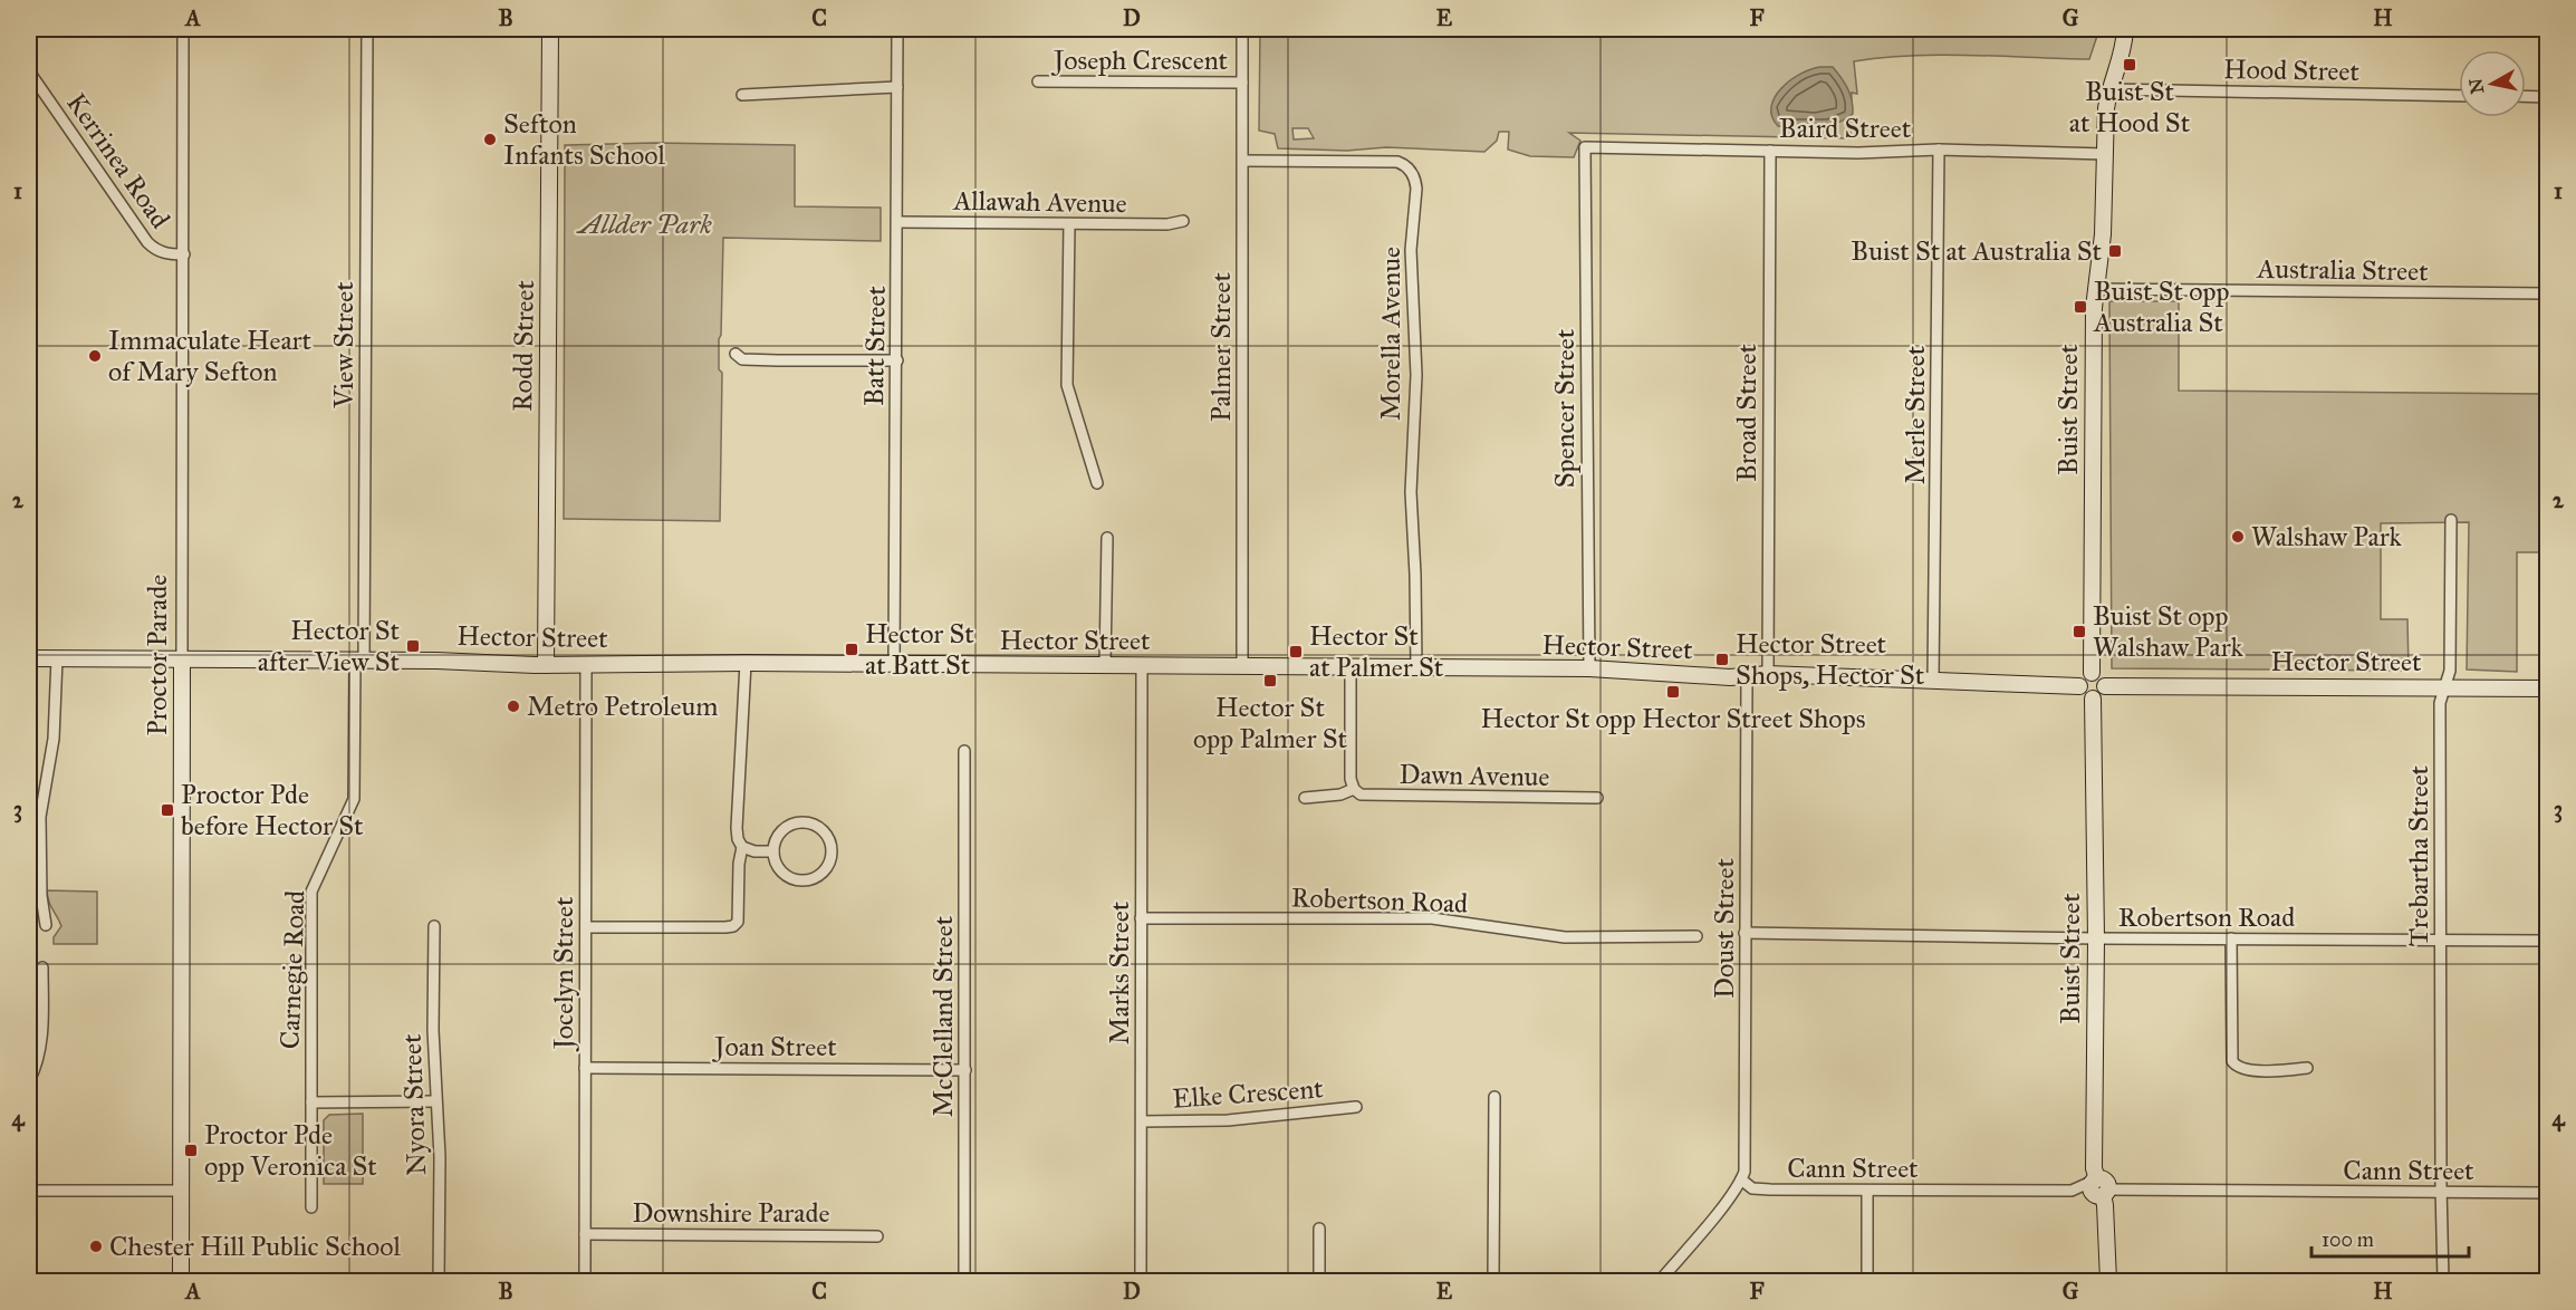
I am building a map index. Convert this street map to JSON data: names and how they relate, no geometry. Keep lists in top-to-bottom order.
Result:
{
  "streets": {
    "main road": [
      "Rodd Street",
      "Buist Street",
      "Hector Street",
      "Proctor Parade"
    ],
    "street": [
      "Joseph Crescent",
      "Hood Street",
      "Baird Street",
      "Kerrinea Road",
      "Allawah Avenue",
      "Australia Street",
      "Morella Avenue",
      "View Street",
      "Batt Street",
      "Palmer Street",
      "Spencer Street",
      "Broad Street",
      "Merle Street",
      "Dawn Avenue",
      "Trebartha Street",
      "Robertson Road",
      "Doust Street",
      "Carnegie Road",
      "Jocelyn Street",
      "Marks Street",
      "McClelland Street",
      "Joan Street",
      "Elke Crescent",
      "Nyora Street",
      "Cann Street",
      "Downshire Parade"
    ]
  },
  "crossings": [
    ["Joseph Crescent", "Palmer Street"],
    ["Hood Street", "Buist Street"],
    ["Baird Street", "Spencer Street"],
    ["Baird Street", "Buist Street"],
    ["Baird Street", "Broad Street"],
    ["Baird Street", "Merle Street"],
    ["Kerrinea Road", "Proctor Parade"],
    ["Allawah Avenue", "Batt Street"],
    ["Australia Street", "Buist Street"],
    ["Morella Avenue", "Palmer Street"],
    ["Morella Avenue", "Hector Street"],
    ["View Street", "Hector Street"],
    ["View Street", "Carnegie Road"],
    ["Rodd Street", "Hector Street"],
    ["Batt Street", "Hector Street"],
    ["Palmer Street", "Hector Street"],
    ["Spencer Street", "Hector Street"],
    ["Buist Street", "Hector Street"],
    ["Buist Street", "Robertson Road"],
    ["Buist Street", "Cann Street"],
    ["Broad Street", "Hector Street"],
    ["Merle Street", "Hector Street"],
    ["Hector Street", "Proctor Parade"],
    ["Hector Street", "Trebartha Street"],
    ["Hector Street", "Doust Street"],
    ["Hector Street", "Carnegie Road"],
    ["Hector Street", "Jocelyn Street"],
    ["Hector Street", "Marks Street"],
    ["Trebartha Street", "Robertson Road"],
    ["Trebartha Street", "Cann Street"],
    ["Robertson Road", "Doust Street"],
    ["Robertson Road", "Marks Street"],
    ["Doust Street", "Cann Street"],
    ["Jocelyn Street", "Joan Street"],
    ["Jocelyn Street", "Downshire Parade"],
    ["Marks Street", "Elke Crescent"],
    ["McClelland Street", "Joan Street"]
  ],
  "parks": ["Allder Park"],
  "places": {
    "transit": [
      "Buist St at Hood St",
      "Buist St at Australia St",
      "Buist St opp Australia St",
      "Buist St opp Walshaw Park",
      "Hector St after View St",
      "Hector St at Batt St",
      "Hector St at Palmer St",
      "Hector Street Shops, Hector St",
      "Hector St opp Palmer St",
      "Hector St opp Hector Street Shops",
      "Proctor Pde before Hector St",
      "Proctor Pde opp Veronica St"
    ],
    "other": [
      "Sefton Infants School",
      "Immaculate Heart of Mary Sefton",
      "Walshaw Park",
      "Metro Petroleum",
      "Chester Hill Public School"
    ]
  },
  "scale_bar": "100 m",
  "north": "left",
  "grid": {
    "columns": [
      "A",
      "B",
      "C",
      "D",
      "E",
      "F",
      "G",
      "H"
    ],
    "rows": [
      "1",
      "2",
      "3",
      "4"
    ]
  }
}
